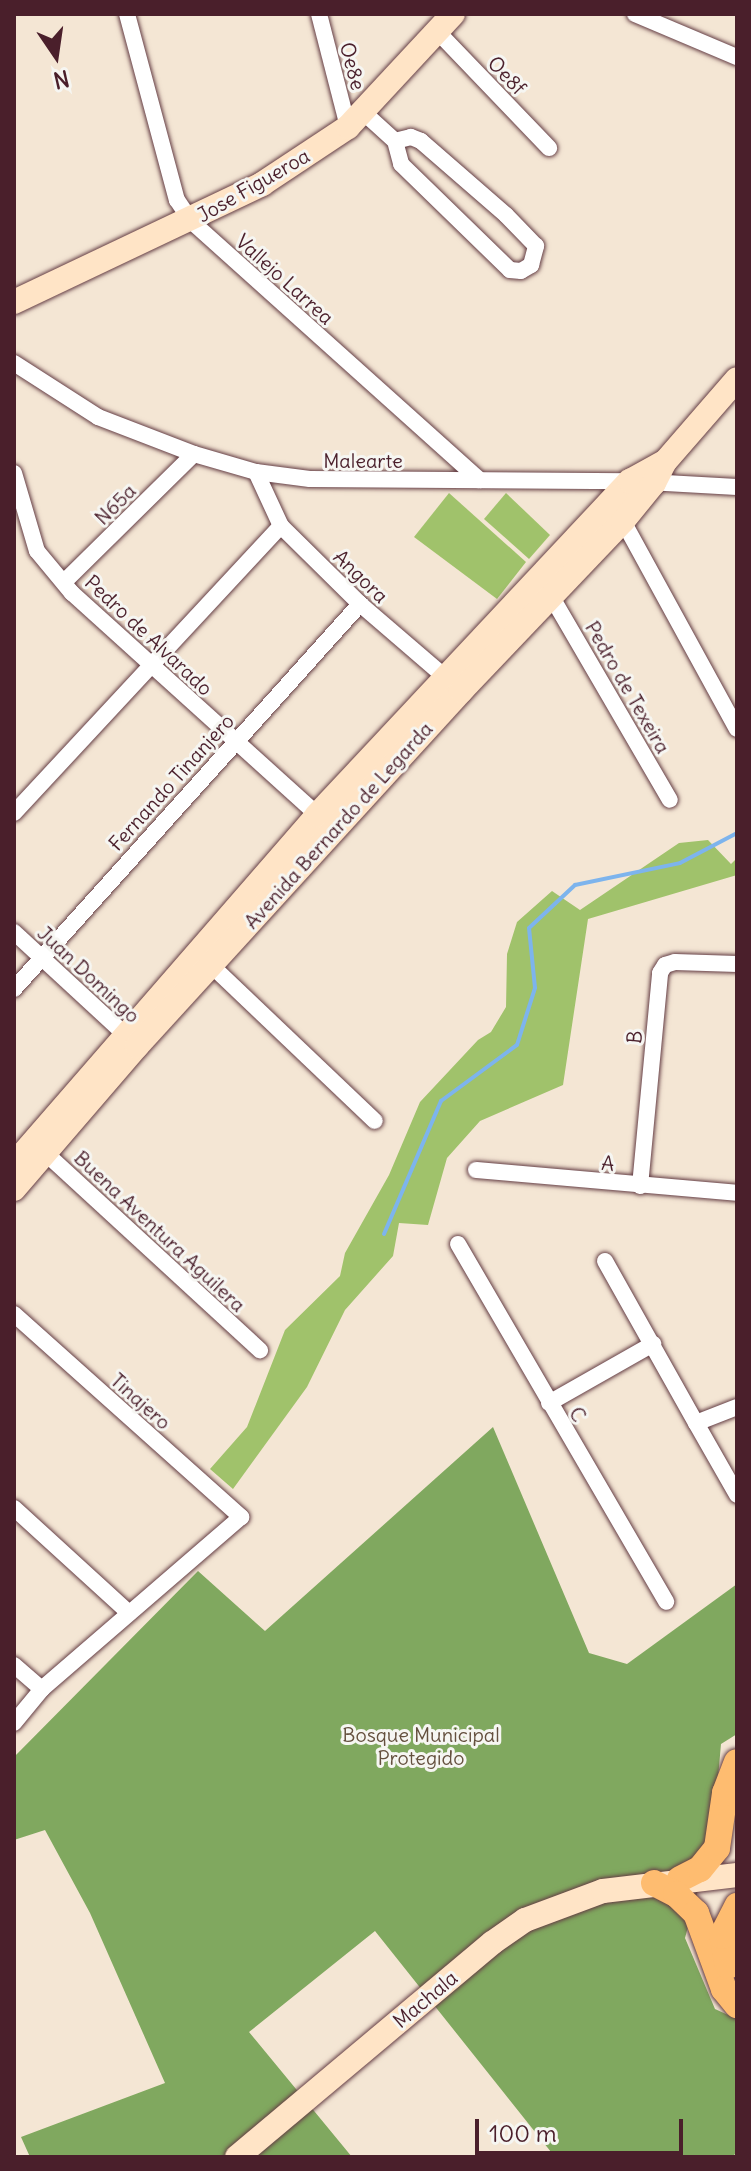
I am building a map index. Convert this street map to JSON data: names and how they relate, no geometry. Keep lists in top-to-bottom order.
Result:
{
  "streets": {
    "street": [
      "Oe8e",
      "Oe8f",
      "Jose Figueroa",
      "Vallejo Larrea",
      "Malearte",
      "N65a",
      "Angora",
      "Pedro de Alvarado",
      "Pedro de Texeira",
      "Fernando Tinanjero",
      "Avenida Bernardo de Legarda",
      "Juan Domingo",
      "B",
      "A",
      "Buena Aventura Aguilera",
      "Tinajero",
      "C",
      "Machala"
    ]
  },
  "crossings": [
    ["Oe8e", "Jose Figueroa"],
    ["Oe8f", "Jose Figueroa"],
    ["Jose Figueroa", "Vallejo Larrea"],
    ["Vallejo Larrea", "Malearte"],
    ["Malearte", "N65a"],
    ["Malearte", "Angora"],
    ["Malearte", "Avenida Bernardo de Legarda"],
    ["N65a", "Pedro de Alvarado"],
    ["Angora", "Fernando Tinanjero"],
    ["Angora", "Avenida Bernardo de Legarda"],
    ["Pedro de Alvarado", "Fernando Tinanjero"],
    ["Pedro de Alvarado", "Avenida Bernardo de Legarda"],
    ["Pedro de Texeira", "Avenida Bernardo de Legarda"],
    ["Fernando Tinanjero", "Juan Domingo"],
    ["Avenida Bernardo de Legarda", "Juan Domingo"],
    ["Avenida Bernardo de Legarda", "Buena Aventura Aguilera"],
    ["B", "A"]
  ],
  "parks": ["Bosque Municipal Protegido"],
  "scale_bar": "100 m",
  "north": "bottom"
}
